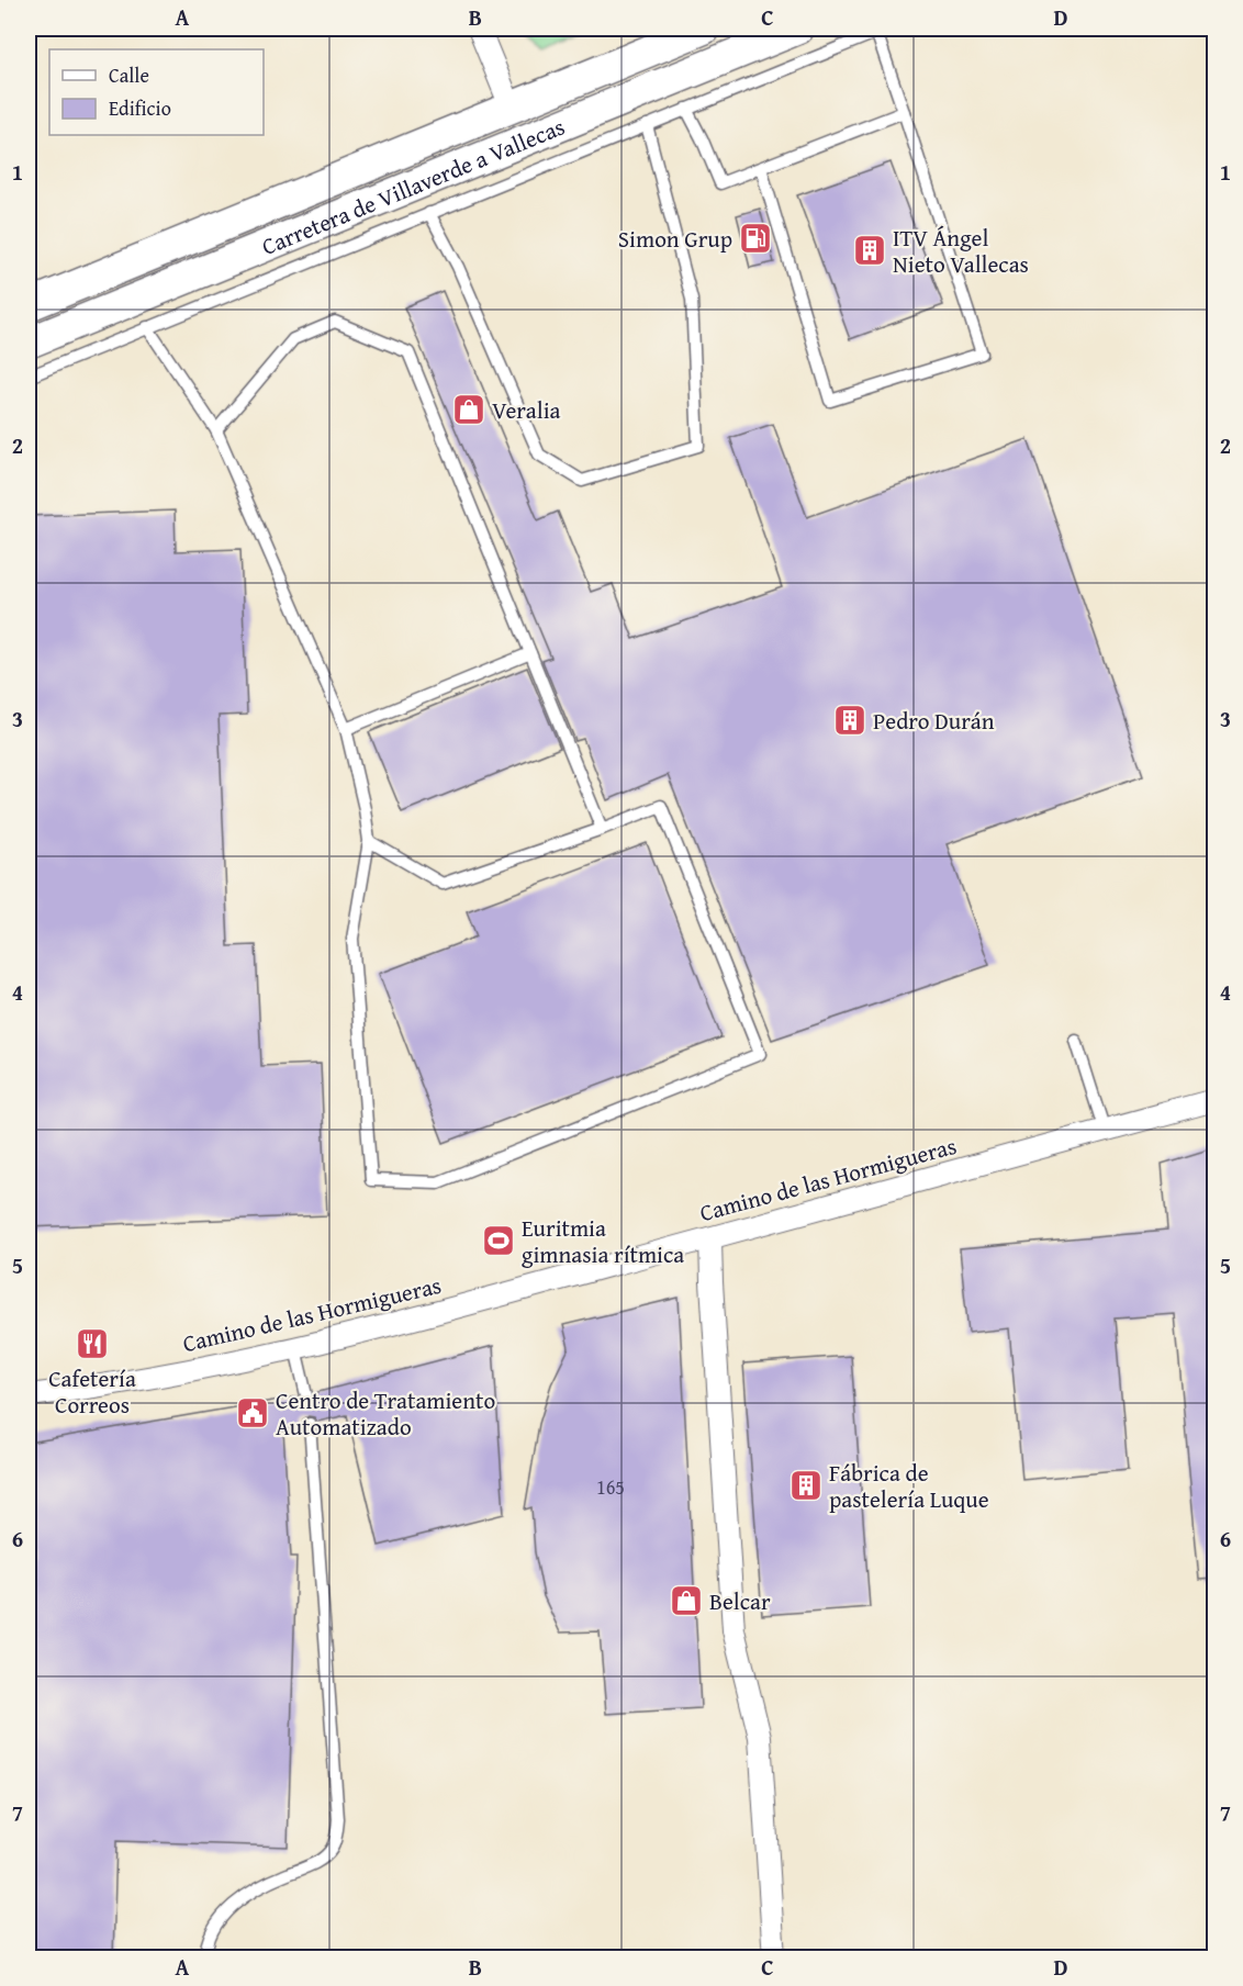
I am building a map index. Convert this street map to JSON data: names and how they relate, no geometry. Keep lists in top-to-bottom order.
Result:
{
  "streets": {
    "main road": ["Carretera de Villaverde a Vallecas"],
    "street": ["Camino de las Hormigueras"]
  },
  "places": {
    "fuel station": ["Simon Grup"],
    "building": ["ITV Ángel Nieto Vallecas", "Pedro Durán", "Fábrica de pastelería Luque"],
    "shop": ["Veralia", "Belcar"],
    "sports": ["Euritmia gimnasia rítmica"],
    "restaurant": ["Cafetería Correos"],
    "public building": ["Centro de Tratamiento Automatizado"]
  },
  "house_numbers": ["165"],
  "legend": ["Calle", "Edificio"],
  "grid": {
    "columns": [
      "A",
      "B",
      "C",
      "D"
    ],
    "rows": [
      "1",
      "2",
      "3",
      "4",
      "5",
      "6",
      "7"
    ]
  }
}
